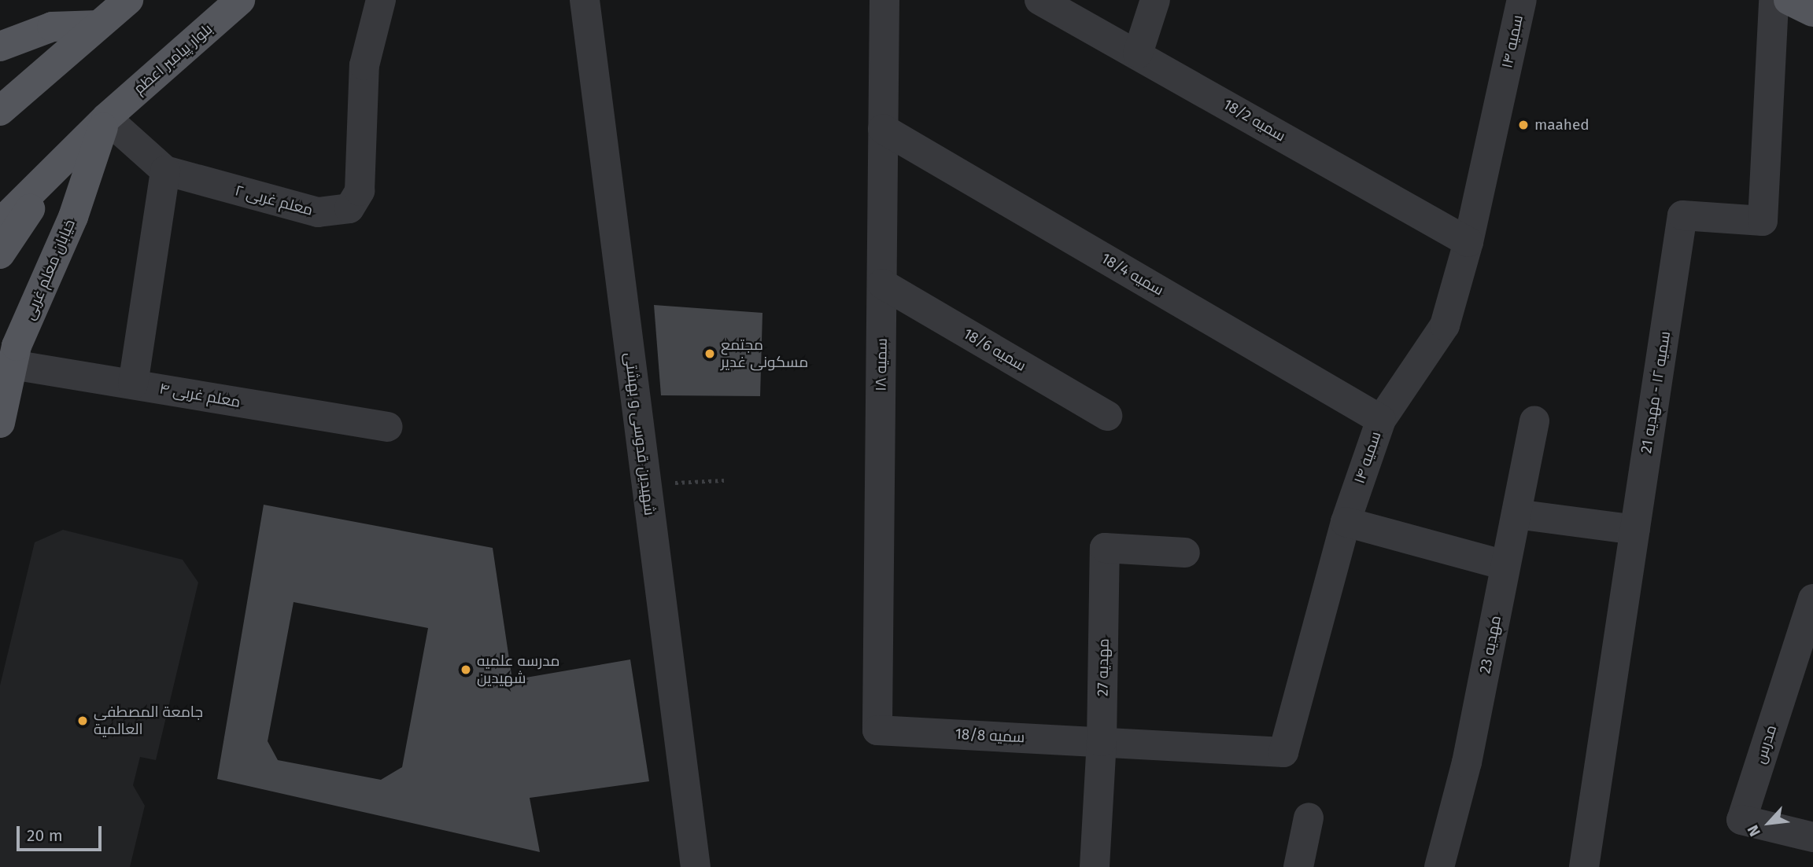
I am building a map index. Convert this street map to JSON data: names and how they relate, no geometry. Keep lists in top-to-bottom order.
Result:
{
  "streets": {
    "main road": ["بلوار پیامبر اعظم", "خیابان معلم غربی"],
    "street": [
      "سمیه ۱۴",
      "سمیه 18/2",
      "معلم غربی ۲",
      "سمیه 18/4",
      "سمیه 18/6",
      "سمیه ۱۸",
      "سمیه ۱۲ - مهدیه 21",
      "معلم غربی ۴",
      "شهیدین قدوسی و بهشتی",
      "مهدیه 23",
      "مهدیه 27",
      "سمیه 18/8",
      "مدرس"
    ]
  },
  "crossings": [
    ["سمیه ۱۴", "سمیه 18/2"],
    ["سمیه ۱۴", "سمیه 18/4"],
    ["سمیه ۱۴", "مهدیه 27"],
    ["سمیه ۱۴", "سمیه 18/8"],
    ["بلوار پیامبر اعظم", "معلم غربی ۲"],
    ["بلوار پیامبر اعظم", "خیابان معلم غربی"],
    ["معلم غربی ۲", "خیابان معلم غربی"],
    ["خیابان معلم غربی", "معلم غربی ۴"],
    ["سمیه 18/4", "سمیه ۱۸"],
    ["سمیه 18/6", "سمیه ۱۸"],
    ["سمیه ۱۸", "سمیه 18/8"],
    ["مهدیه 27", "سمیه 18/8"]
  ],
  "places": [
    "maahed",
    "مجتمع مسکونی غدیر",
    "مدرسه علمیه شهیدین",
    "جامعة المصطفی العالمیة"
  ],
  "scale_bar": "20 m",
  "north": "bottom left"
}
